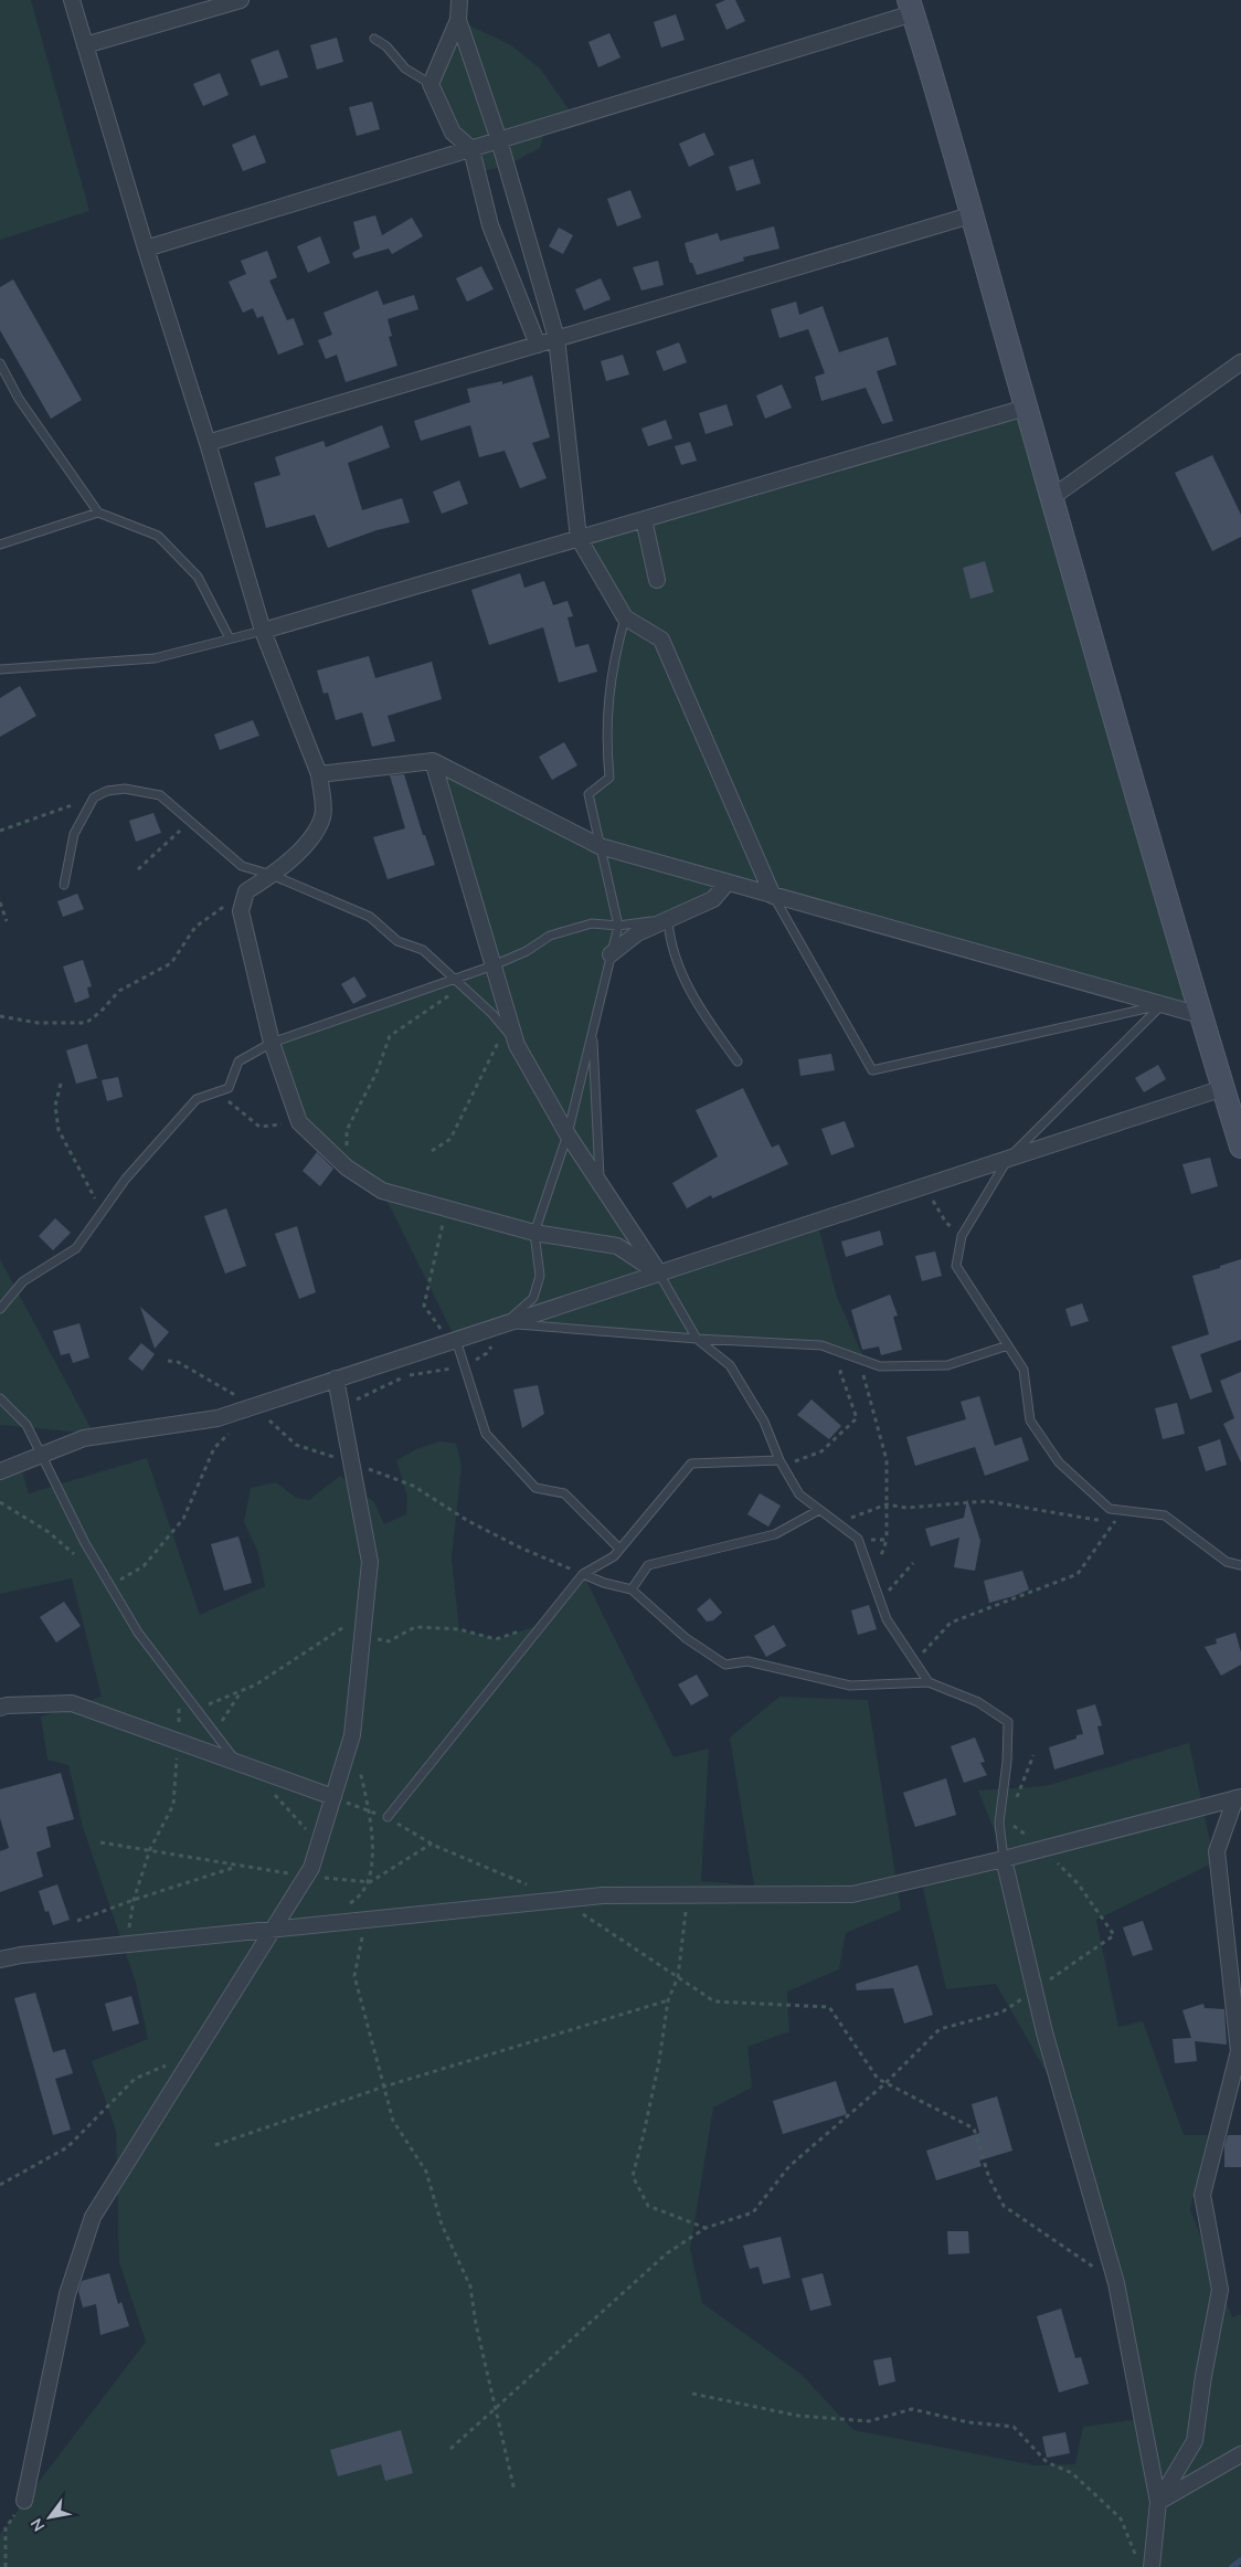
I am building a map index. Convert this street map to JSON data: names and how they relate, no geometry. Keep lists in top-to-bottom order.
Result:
{
  "north": "bottom left"
}
